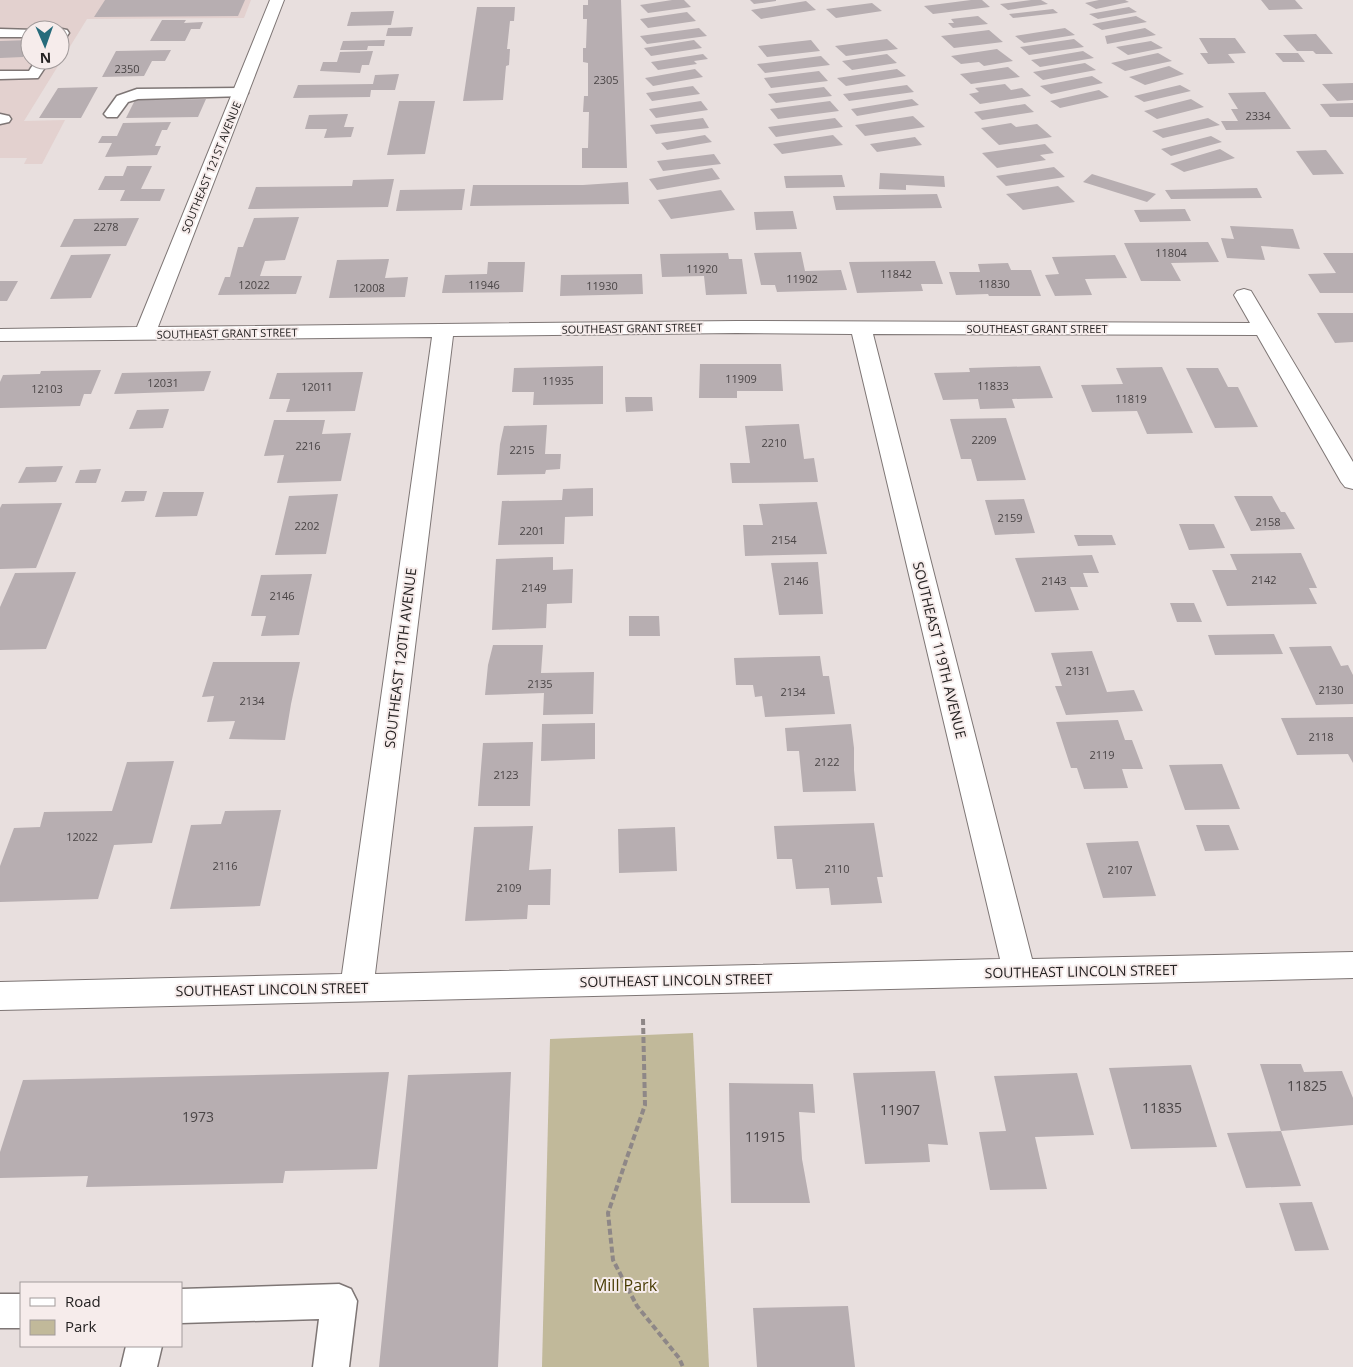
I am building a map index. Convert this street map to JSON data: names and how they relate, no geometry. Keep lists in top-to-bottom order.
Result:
{
  "streets": {
    "street": [
      "SOUTHEAST 121ST AVENUE",
      "SOUTHEAST GRANT STREET",
      "SOUTHEAST 119TH AVENUE",
      "SOUTHEAST 120TH AVENUE",
      "SOUTHEAST LINCOLN STREET"
    ]
  },
  "crossings": [
    ["SOUTHEAST 121ST AVENUE", "SOUTHEAST GRANT STREET"],
    ["SOUTHEAST GRANT STREET", "SOUTHEAST 119TH AVENUE"],
    ["SOUTHEAST GRANT STREET", "SOUTHEAST 120TH AVENUE"],
    ["SOUTHEAST 119TH AVENUE", "SOUTHEAST LINCOLN STREET"],
    ["SOUTHEAST 120TH AVENUE", "SOUTHEAST LINCOLN STREET"]
  ],
  "parks": ["Mill Park"],
  "house_numbers": [
    "2350",
    "2305",
    "2334",
    "2278",
    "11804",
    "11920",
    "11842",
    "11902",
    "11830",
    "12022",
    "11946",
    "11930",
    "12008",
    "11909",
    "11935",
    "12031",
    "11833",
    "12011",
    "12103",
    "11819",
    "2209",
    "2210",
    "2216",
    "2215",
    "2159",
    "2158",
    "2202",
    "2201",
    "2154",
    "2142",
    "2146",
    "2143",
    "2149",
    "2146",
    "2131",
    "2135",
    "2130",
    "2134",
    "2134",
    "2118",
    "2119",
    "2122",
    "2123",
    "12022",
    "2116",
    "2110",
    "2107",
    "2109",
    "11825",
    "11835",
    "11907",
    "1973",
    "11915"
  ],
  "legend": ["Road", "Park"],
  "north": "bottom"
}
